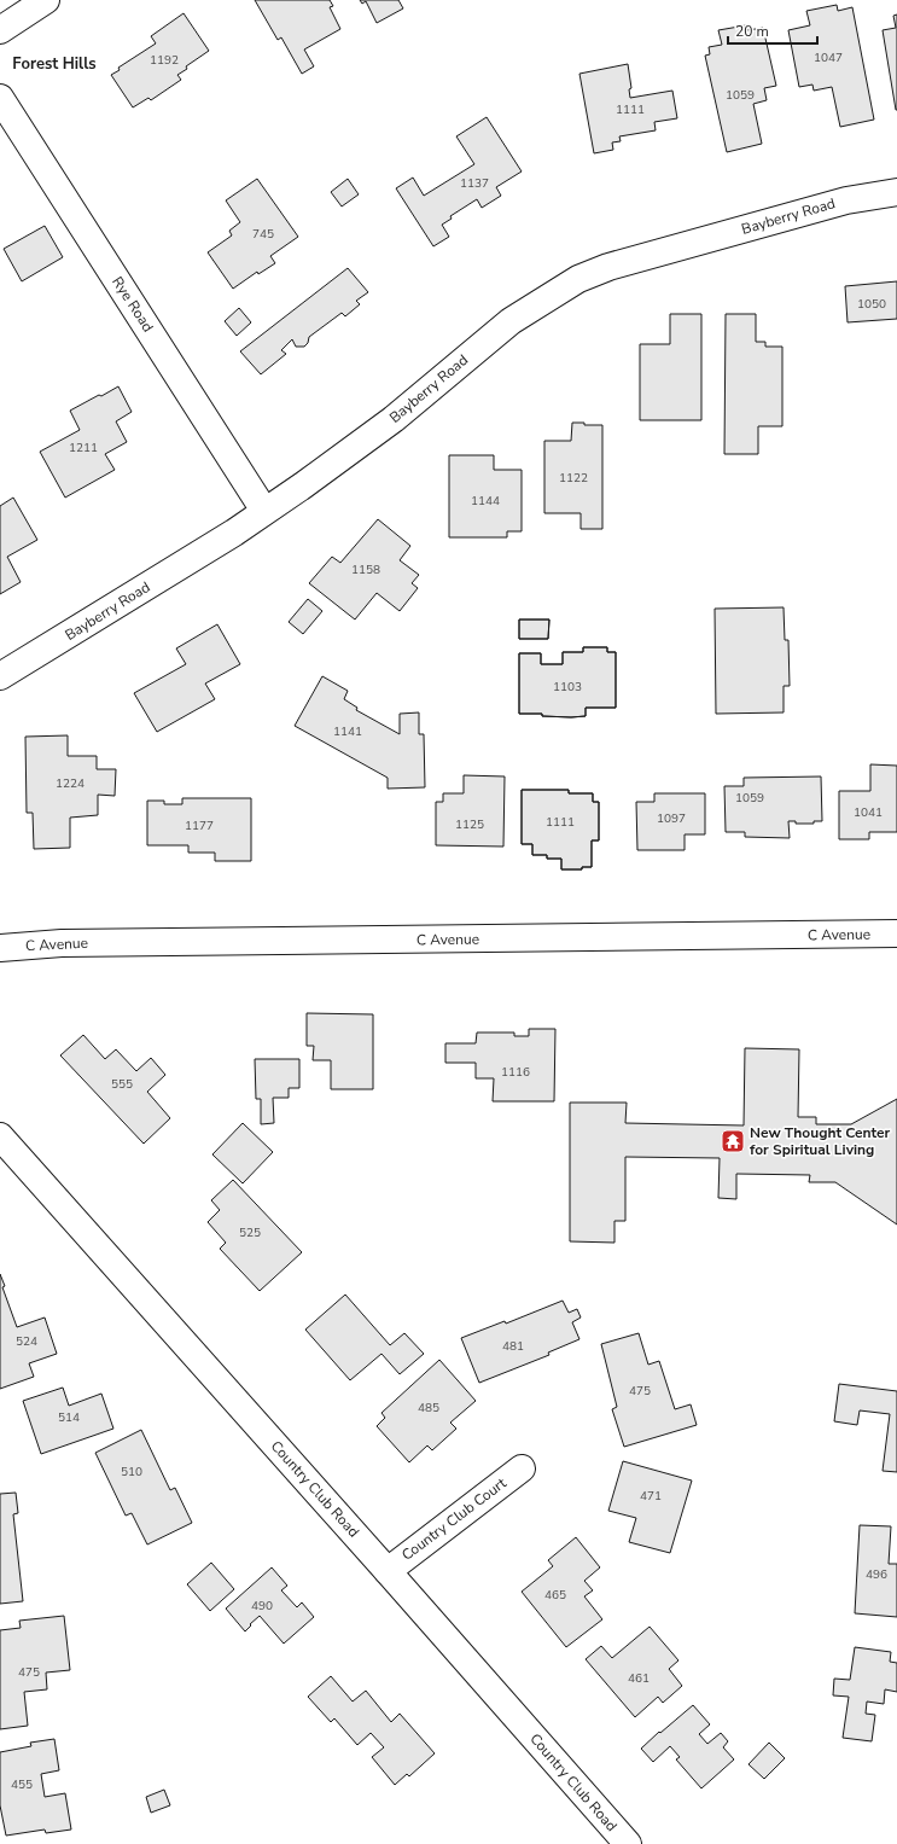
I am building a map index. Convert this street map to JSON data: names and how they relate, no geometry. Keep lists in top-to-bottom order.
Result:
{
  "streets": {
    "street": [
      "Bayberry Road",
      "Rye Road",
      "C Avenue",
      "Country Club Road",
      "Country Club Court"
    ]
  },
  "crossings": [
    ["Bayberry Road", "Rye Road"],
    ["Country Club Road", "Country Club Court"]
  ],
  "districts": ["Forest Hills"],
  "places": {
    "temple": ["New Thought Center for Spiritual Living"]
  },
  "house_numbers": [
    "1047",
    "1192",
    "1059",
    "1111",
    "1137",
    "745",
    "1050",
    "1211",
    "1122",
    "1144",
    "1158",
    "1103",
    "1141",
    "1224",
    "1059",
    "1041",
    "1097",
    "1111",
    "1125",
    "1177",
    "1116",
    "555",
    "525",
    "524",
    "481",
    "475",
    "485",
    "514",
    "510",
    "471",
    "496",
    "465",
    "490",
    "475",
    "461",
    "455"
  ],
  "scale_bar": "20 m"
}
